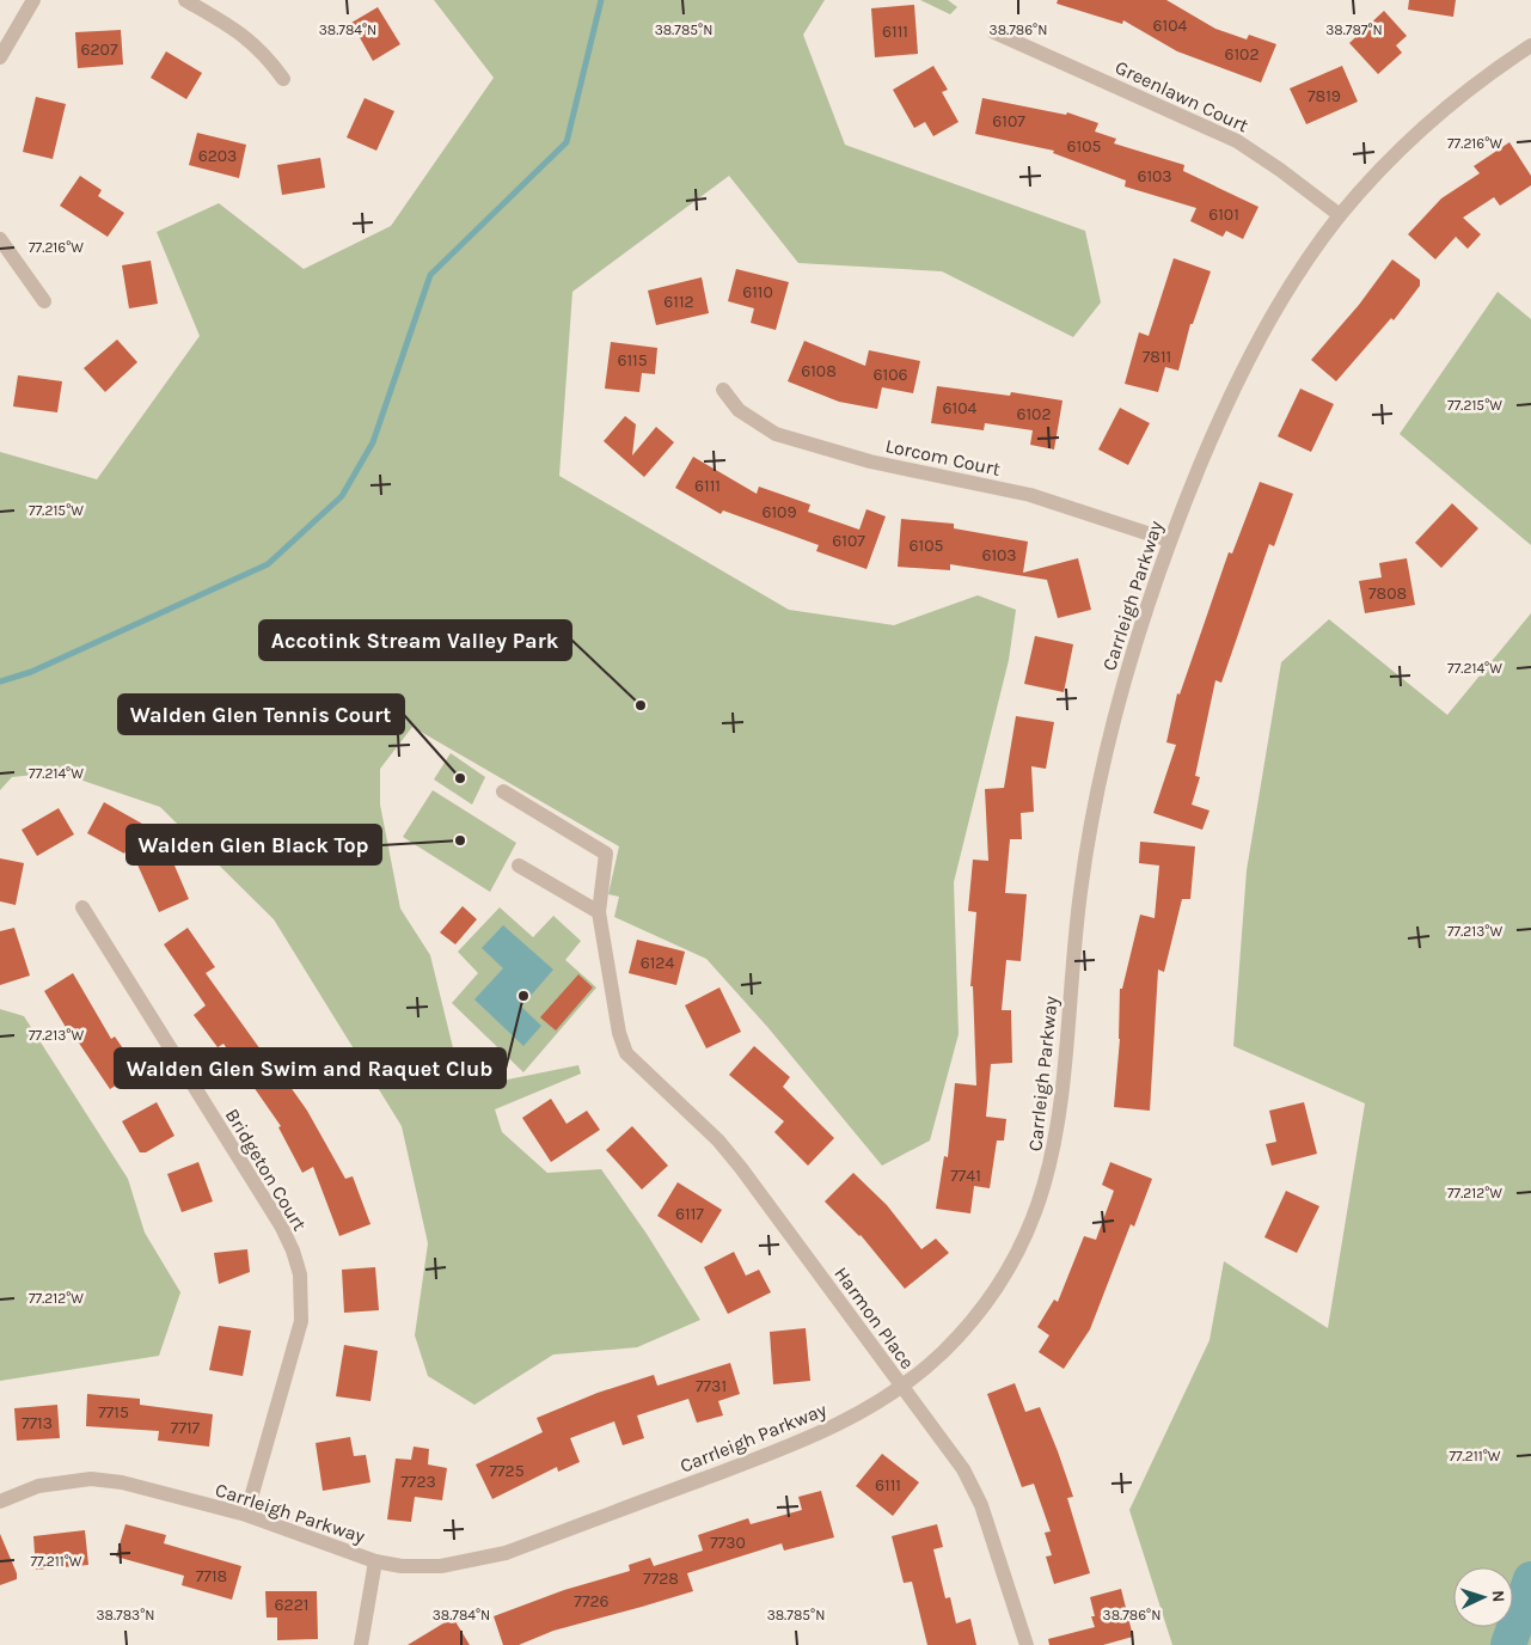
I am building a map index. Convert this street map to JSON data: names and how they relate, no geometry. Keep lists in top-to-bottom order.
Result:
{
  "streets": {
    "street": [
      "Greenlawn Court",
      "Lorcom Court",
      "Carrleigh Parkway",
      "Bridgeton Court",
      "Harmon Place"
    ]
  },
  "crossings": [
    ["Greenlawn Court", "Carrleigh Parkway"],
    ["Lorcom Court", "Carrleigh Parkway"],
    ["Carrleigh Parkway", "Bridgeton Court"],
    ["Carrleigh Parkway", "Harmon Place"]
  ],
  "places": [
    "Accotink Stream Valley Park",
    "Walden Glen Tennis Court",
    "Walden Glen Black Top",
    "Walden Glen Swim and Raquet Club"
  ],
  "house_numbers": [
    "6104",
    "6111",
    "6207",
    "6102",
    "7819",
    "6107",
    "6105",
    "6203",
    "6103",
    "6101",
    "6110",
    "6112",
    "7811",
    "6115",
    "6108",
    "6106",
    "6104",
    "6102",
    "6111",
    "6109",
    "6107",
    "6105",
    "6103",
    "7808",
    "6124",
    "7741",
    "6117",
    "7731",
    "7715",
    "7713",
    "7717",
    "7725",
    "7723",
    "6111",
    "7730",
    "7718",
    "7728",
    "7726",
    "6221"
  ],
  "north": "right",
  "coordinates": [
    "38.784°N",
    "38.785°N",
    "38.786°N",
    "38.787°N",
    "77.216°W",
    "77.215°W",
    "77.214°W",
    "77.213°W",
    "77.212°W",
    "77.211°W",
    "38.783°N"
  ]
}
